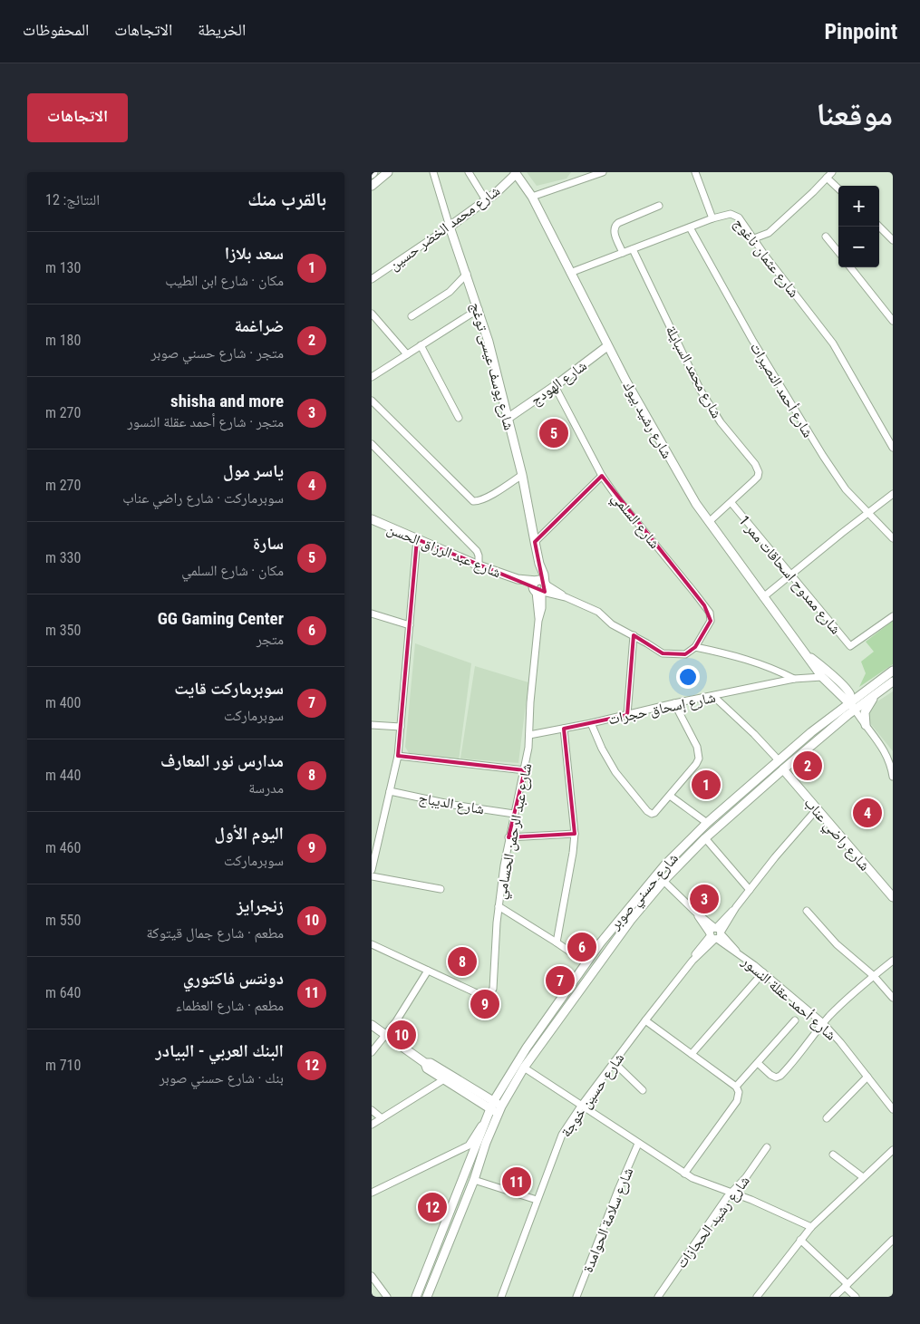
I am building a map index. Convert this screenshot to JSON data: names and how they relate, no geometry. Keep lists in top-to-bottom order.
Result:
{
  "streets": {
    "street": [
      "شارع محمد الخضر حسين",
      "شارع عثمان ناغوج",
      "شارع يوسف عيسى توغج",
      "شارع محمد السبايلة",
      "شارع الهودج",
      "شارع أحمد النصيرات",
      "شارع رشيد بيوك",
      "شارع السلمي",
      "شارع عبد الرزاق الحسن",
      "شارع ممدوح اسحاقات ممر 1",
      "شارع إسحاق حجرات",
      "شارع الديباج",
      "شارع عبد الرحمن الحسامي",
      "شارع راضي عناب",
      "شارع حسني صوبر",
      "شارع أحمد عقلة النسور",
      "شارع حسين خوجة",
      "شارع سلامة الحوامدة",
      "شارع رشيد الحجازات"
    ]
  },
  "crossings": [
    ["شارع محمد الخضر حسين", "شارع يوسف عيسى توغج"],
    ["شارع محمد الخضر حسين", "شارع رشيد بيوك"],
    ["شارع عثمان ناغوج", "شارع محمد السبايلة"],
    ["شارع عثمان ناغوج", "شارع أحمد النصيرات"],
    ["شارع عثمان ناغوج", "شارع رشيد بيوك"],
    ["شارع يوسف عيسى توغج", "شارع الهودج"],
    ["شارع يوسف عيسى توغج", "شارع عبد الرزاق الحسن"],
    ["شارع يوسف عيسى توغج", "شارع عبد الرحمن الحسامي"],
    ["شارع محمد السبايلة", "شارع رشيد بيوك"],
    ["شارع محمد السبايلة", "شارع ممدوح اسحاقات ممر 1"],
    ["شارع الهودج", "شارع رشيد بيوك"],
    ["شارع الهودج", "شارع السلمي"],
    ["شارع رشيد بيوك", "شارع إسحاق حجرات"],
    ["شارع رشيد بيوك", "شارع حسني صوبر"],
    ["شارع السلمي", "شارع عبد الرزاق الحسن"],
    ["شارع عبد الرزاق الحسن", "شارع عبد الرحمن الحسامي"],
    ["شارع إسحاق حجرات", "شارع عبد الرحمن الحسامي"],
    ["شارع الديباج", "شارع عبد الرحمن الحسامي"],
    ["شارع راضي عناب", "شارع حسني صوبر"],
    ["شارع راضي عناب", "شارع حسين خوجة"],
    ["شارع حسني صوبر", "شارع أحمد عقلة النسور"],
    ["شارع أحمد عقلة النسور", "شارع حسين خوجة"]
  ],
  "page": {
    "header": "Pinpoint",
    "nav": ["الخريطة", "الاتجاهات", "المحفوظات"],
    "title": "موقعنا",
    "buttons": "الاتجاهات",
    "heading": ["بالقرب منك", "النتائج: 12"],
    "map_buttons": ["+", "−"],
    "list": [
      {
        "mark": "1",
        "name": "سعد بلازا",
        "note": "مكان · شارع ابن الطيب",
        "value": "130 m"
      },
      {
        "mark": "2",
        "name": "ضراغمة",
        "note": "متجر · شارع حسني صوبر",
        "value": "180 m"
      },
      {
        "mark": "3",
        "name": "shisha and more",
        "note": "متجر · شارع أحمد عقلة النسور",
        "value": "270 m"
      },
      {
        "mark": "4",
        "name": "ياسر مول",
        "note": "سوبرماركت · شارع راضي عناب",
        "value": "270 m"
      },
      {
        "mark": "5",
        "name": "سارة",
        "note": "مكان · شارع السلمي",
        "value": "330 m"
      },
      {
        "mark": "6",
        "name": "GG Gaming Center",
        "note": "متجر",
        "value": "350 m"
      },
      {
        "mark": "7",
        "name": "سوبرماركت قايت",
        "note": "سوبرماركت",
        "value": "400 m"
      },
      {
        "mark": "8",
        "name": "مدارس نور المعارف",
        "note": "مدرسة",
        "value": "440 m"
      },
      {
        "mark": "9",
        "name": "اليوم الأول",
        "note": "سوبرماركت",
        "value": "460 m"
      },
      {
        "mark": "10",
        "name": "زنجرايز",
        "note": "مطعم · شارع جمال قيتوكة",
        "value": "550 m"
      },
      {
        "mark": "11",
        "name": "دونتس فاكتوري",
        "note": "مطعم · شارع العظماء",
        "value": "640 m"
      },
      {
        "mark": "12",
        "name": "البنك العربي - البيادر",
        "note": "بنك · شارع حسني صوبر",
        "value": "710 m"
      }
    ],
    "pins": [
      "5",
      "2",
      "1",
      "4",
      "3",
      "6",
      "8",
      "7",
      "9",
      "10",
      "11",
      "12"
    ]
  }
}
